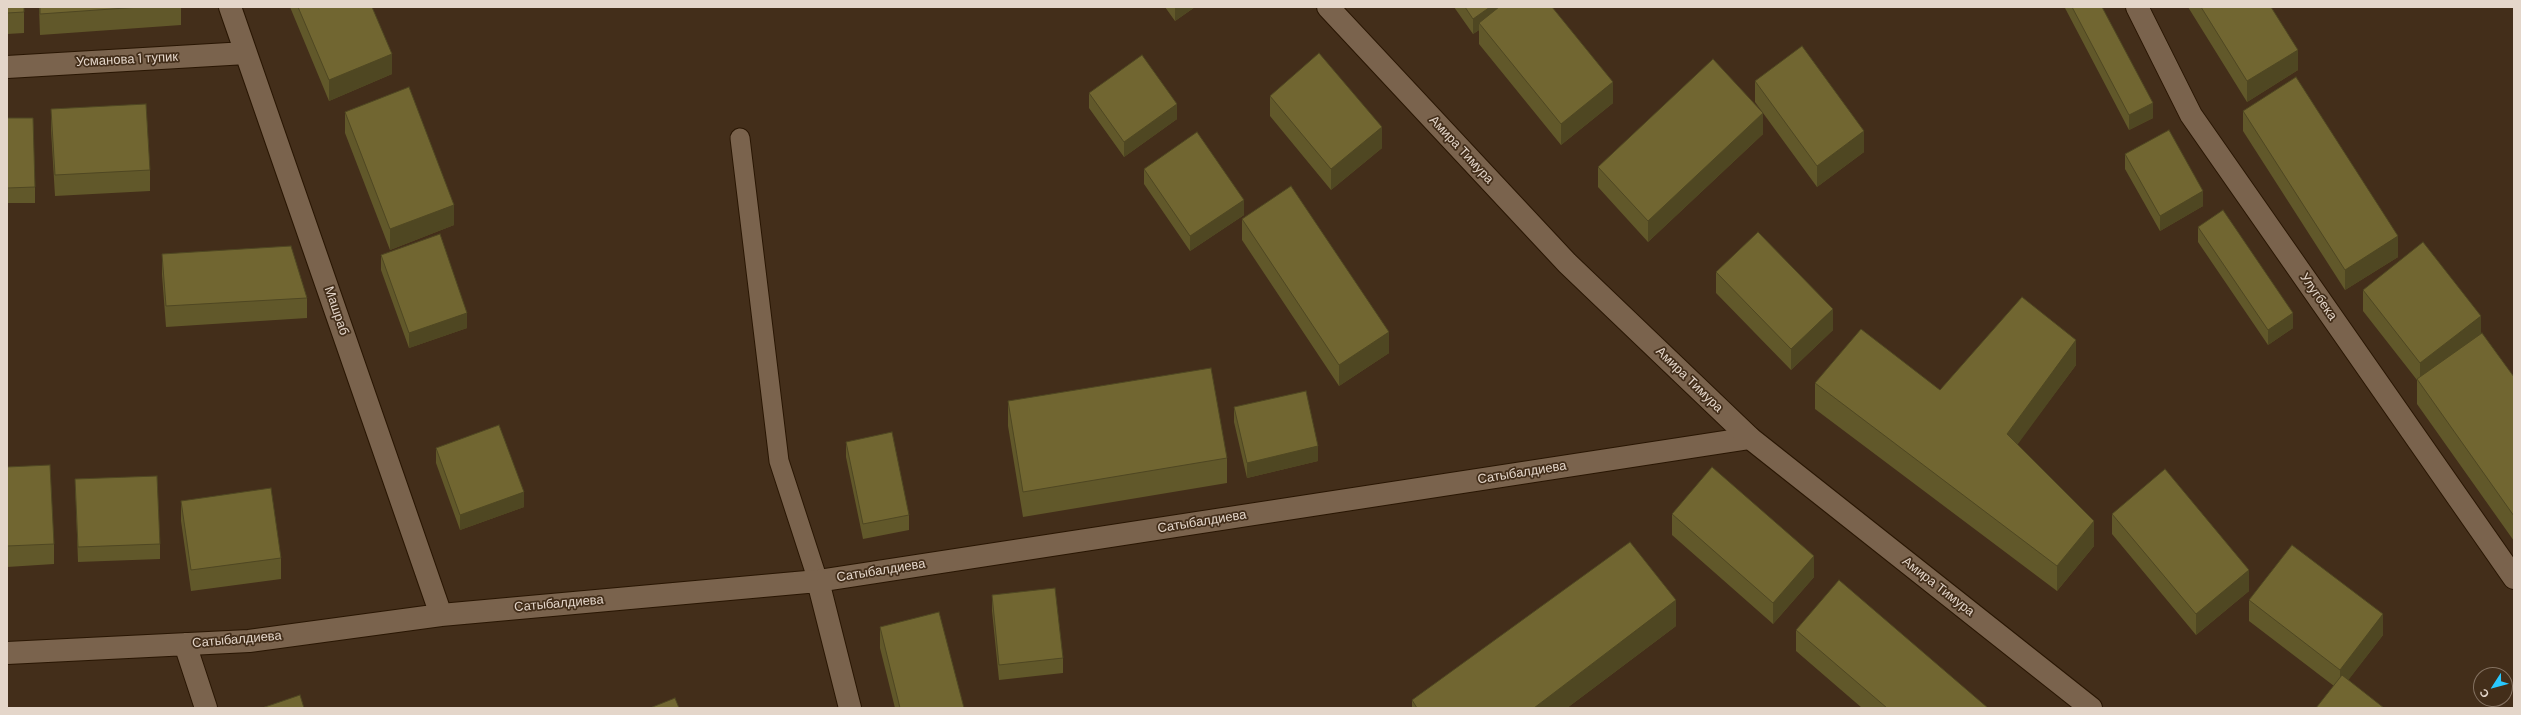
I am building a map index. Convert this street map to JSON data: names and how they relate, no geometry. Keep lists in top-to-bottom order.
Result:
{
  "streets": {
    "street": [
      "Усманова 1 тупик",
      "Амира Тимура",
      "Улугбека",
      "Машраб",
      "Сатыбалдиева"
    ]
  },
  "crossings": [
    ["Усманова 1 тупик", "Машраб"],
    ["Амира Тимура", "Сатыбалдиева"],
    ["Машраб", "Сатыбалдиева"]
  ],
  "north": "bottom left"
}
